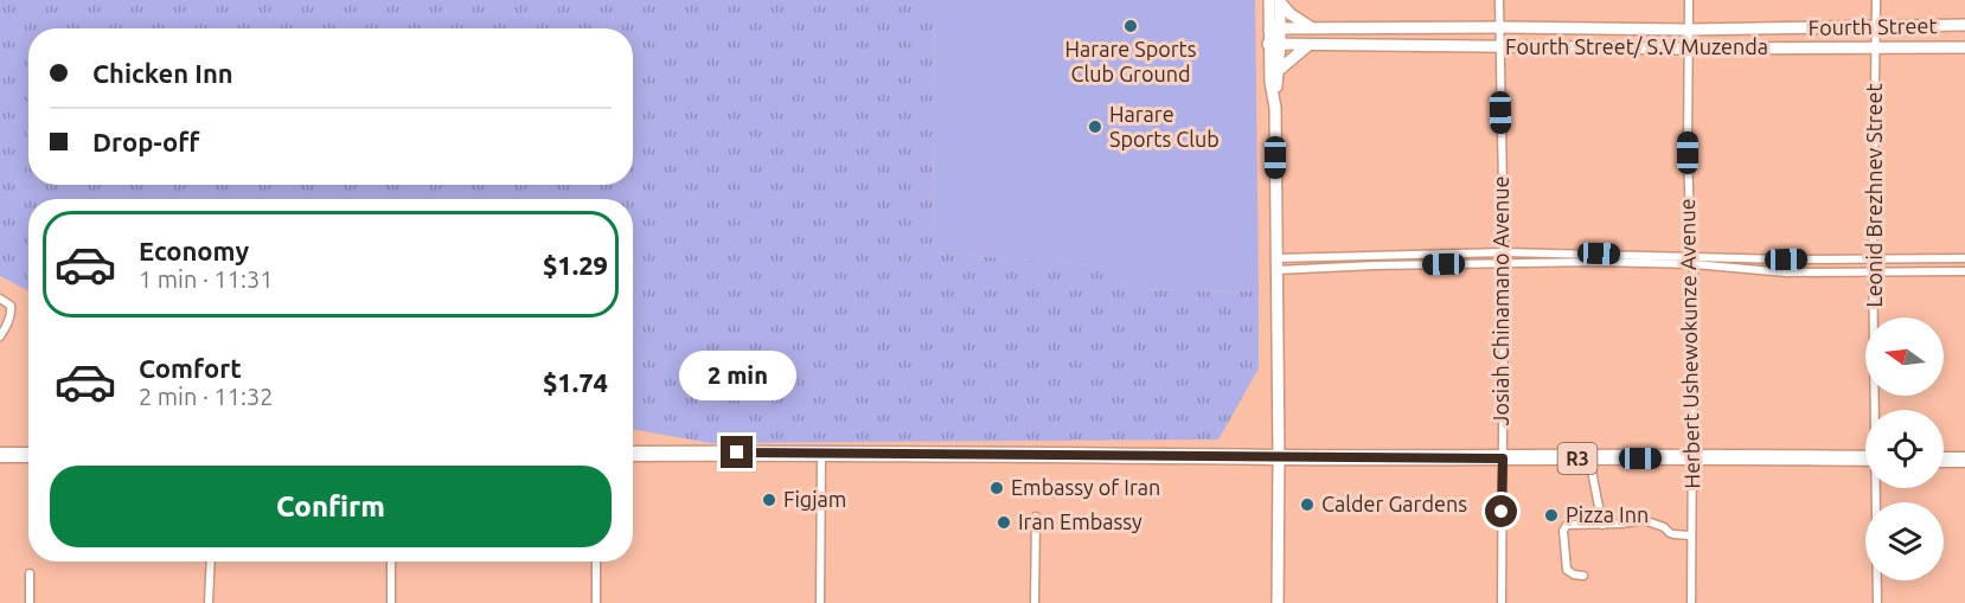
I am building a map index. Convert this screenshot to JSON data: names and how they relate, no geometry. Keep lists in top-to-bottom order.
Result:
{
  "streets": {
    "highway": ["R3"],
    "main road": ["Fourth Street", "Fourth Street/ S.V Muzenda"],
    "street": ["Leonid Brezhnev Street", "Josiah Chinamano Avenue", "Herbert Ushewokunze Avenue"]
  },
  "crossings": [
    ["Fourth Street", "Leonid Brezhnev Street"],
    ["Fourth Street", "Josiah Chinamano Avenue"],
    ["Fourth Street", "Herbert Ushewokunze Avenue"],
    ["Fourth Street/ S.V Muzenda", "Leonid Brezhnev Street"],
    ["Fourth Street/ S.V Muzenda", "Josiah Chinamano Avenue"],
    ["Fourth Street/ S.V Muzenda", "Herbert Ushewokunze Avenue"],
    ["Josiah Chinamano Avenue", "R3"],
    ["Herbert Ushewokunze Avenue", "R3"]
  ],
  "places": [
    "Harare Sports Club Ground",
    "Harare Sports Club",
    "Embassy of Iran",
    "Figjam",
    "Calder Gardens",
    "Pizza Inn",
    "Iran Embassy"
  ],
  "north": "left",
  "page": {
    "banner": ["Chicken Inn", "Drop-off"],
    "list": [
      {
        "name": "Economy",
        "note": "1 min · 11:31",
        "value": "$1.29"
      },
      {
        "name": "Comfort",
        "note": "2 min · 11:32",
        "value": "$1.74"
      }
    ],
    "bubble": "2 min",
    "buttons": "Confirm"
  }
}
